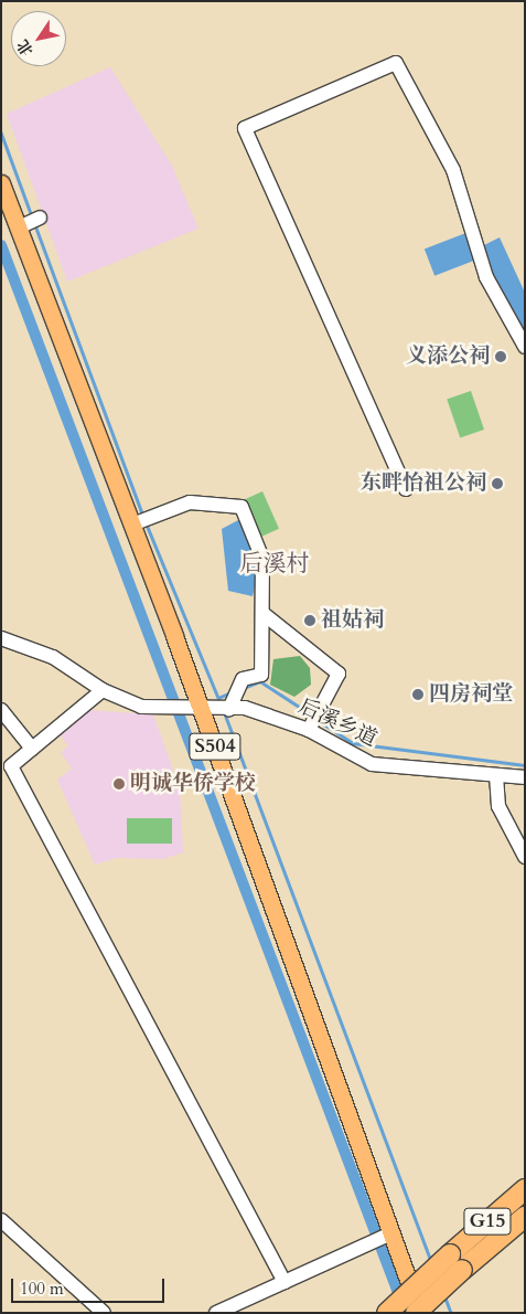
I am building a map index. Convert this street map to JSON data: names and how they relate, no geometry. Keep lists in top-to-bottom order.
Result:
{
  "streets": {
    "highway": ["G15"],
    "main road": ["S504"],
    "street": ["后溪乡道"]
  },
  "crossings": [
    ["后溪乡道", "S504"]
  ],
  "districts": ["后溪村"],
  "places": [
    "义添公祠",
    "东畔怡祖公祠",
    "祖姑祠",
    "四房祠堂",
    "明诚华侨学校"
  ],
  "scale_bar": "100 m",
  "north": "bottom left"
}
